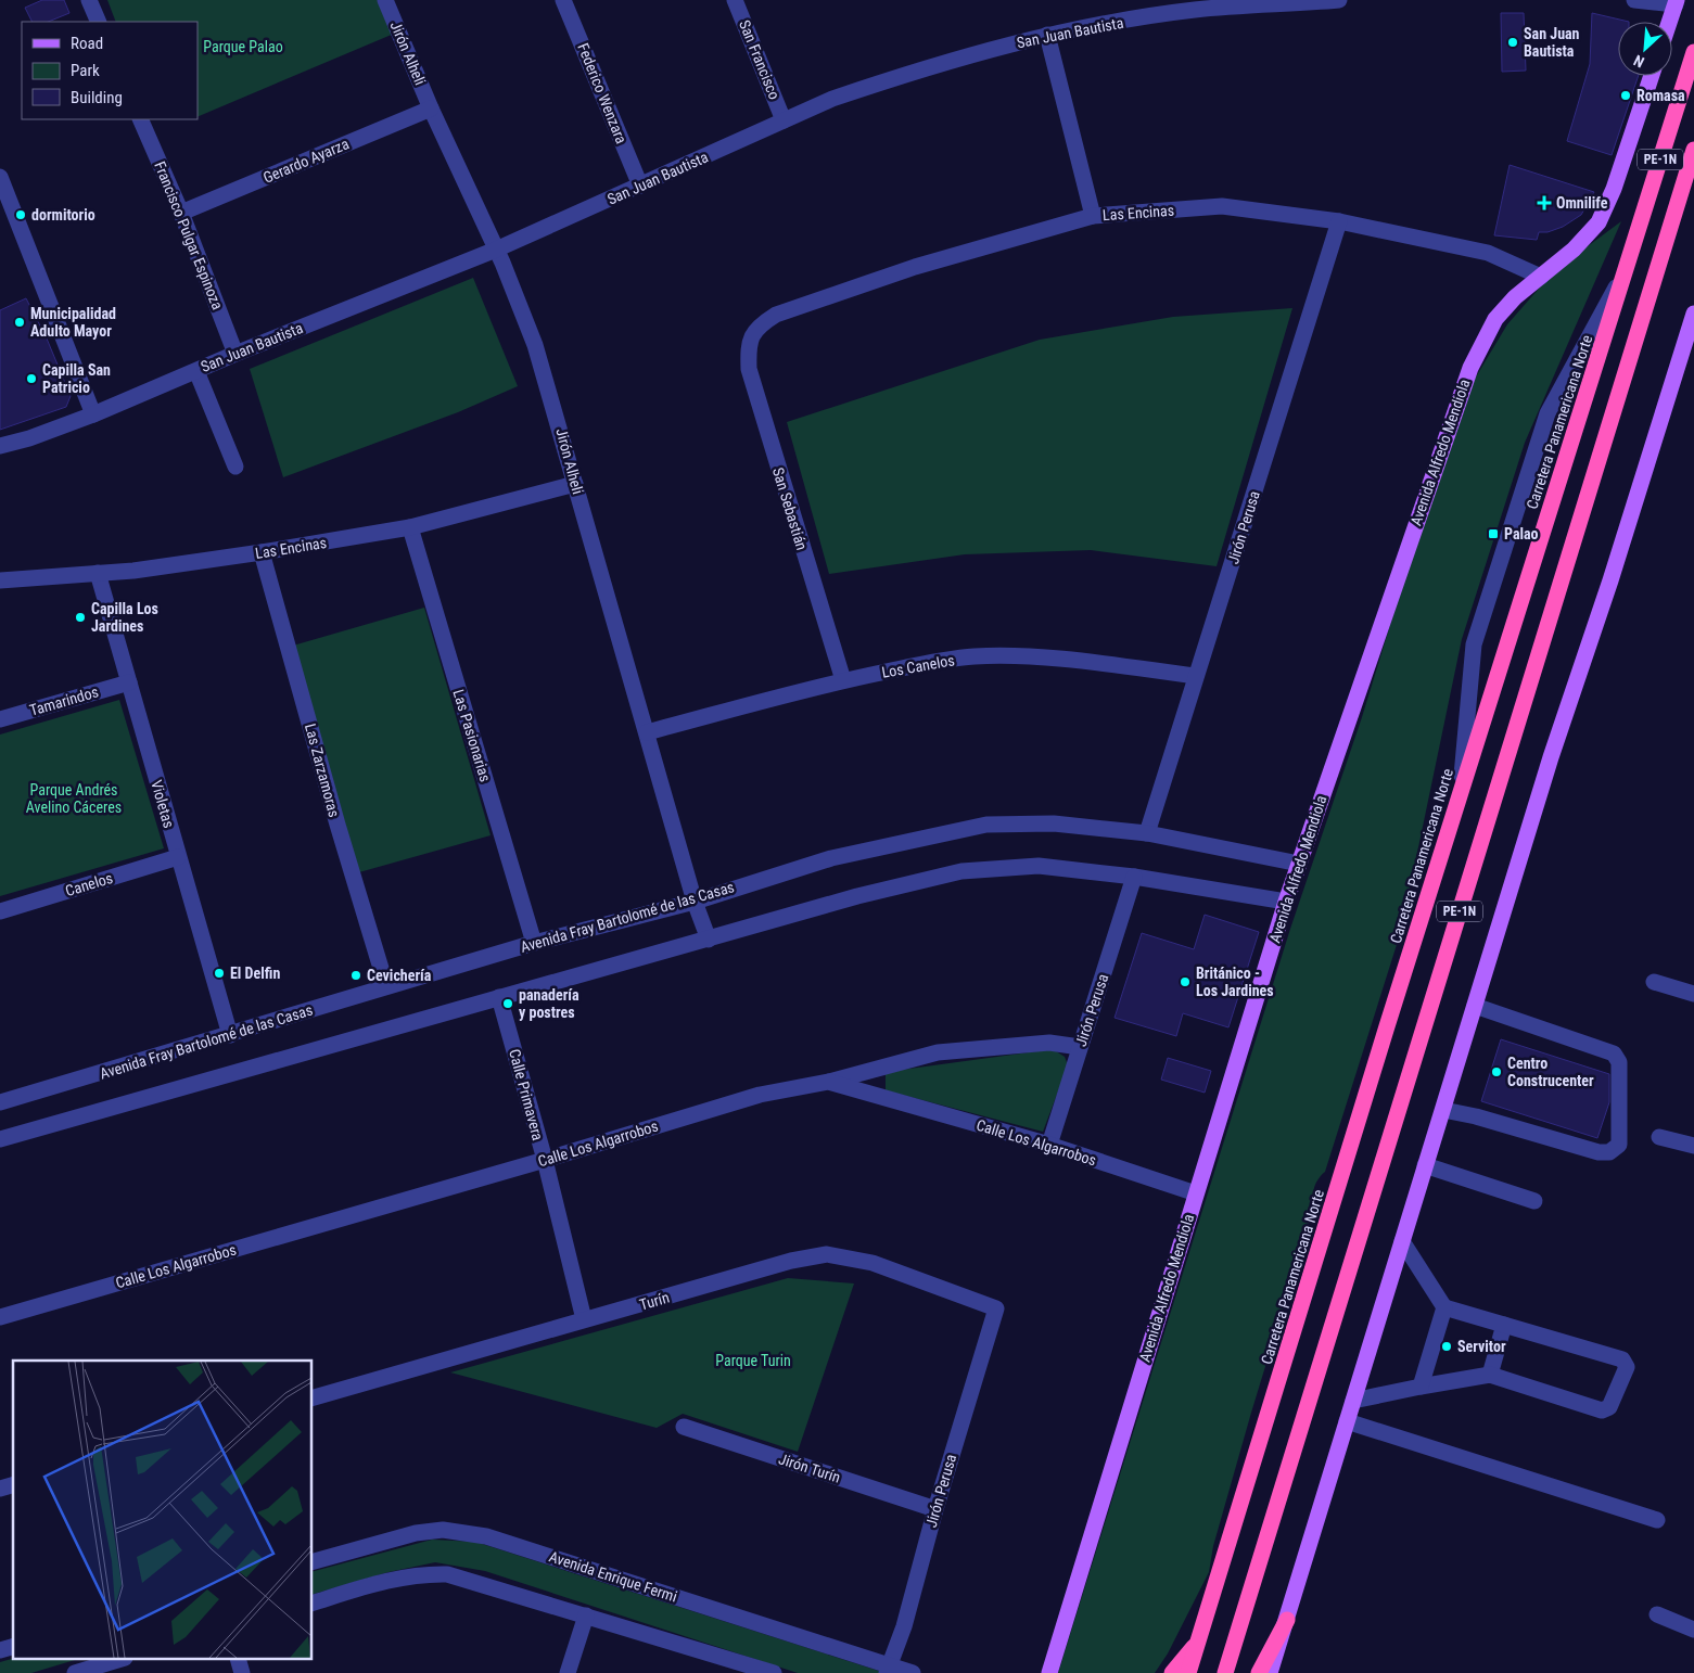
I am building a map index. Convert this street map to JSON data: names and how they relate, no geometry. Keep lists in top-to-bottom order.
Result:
{
  "streets": {
    "highway": ["PE-1N", "Carretera Panamericana Norte"],
    "main road": ["Avenida Alfredo Mendiola"],
    "street": [
      "San Juan Bautista",
      "Jirón Alheli",
      "San Francisco",
      "Federico Wenzara",
      "Gerardo Ayarza",
      "Las Encinas",
      "Francisco Pulgar Espinoza",
      "San Sebastián",
      "Jirón Perusa",
      "Los Canelos",
      "Tamarindos",
      "Las Pasionarias",
      "Las Zarzamoras",
      "Violetas",
      "Canelos",
      "Avenida Fray Bartolomé de las Casas",
      "Calle Primavera",
      "Calle Los Algarrobos",
      "Turín",
      "Jirón Turín",
      "Avenida Enrique Fermi"
    ]
  },
  "crossings": [
    ["San Juan Bautista", "Jirón Alheli"],
    ["San Juan Bautista", "San Francisco"],
    ["San Juan Bautista", "Federico Wenzara"],
    ["San Juan Bautista", "Francisco Pulgar Espinoza"],
    ["Jirón Alheli", "Gerardo Ayarza"],
    ["Jirón Alheli", "Las Encinas"],
    ["Jirón Alheli", "Los Canelos"],
    ["Jirón Alheli", "Avenida Fray Bartolomé de las Casas"],
    ["Gerardo Ayarza", "Francisco Pulgar Espinoza"],
    ["Las Encinas", "Avenida Alfredo Mendiola"],
    ["Las Encinas", "San Sebastián"],
    ["Las Encinas", "Jirón Perusa"],
    ["Las Encinas", "Las Pasionarias"],
    ["Las Encinas", "Las Zarzamoras"],
    ["Las Encinas", "Violetas"],
    ["Avenida Alfredo Mendiola", "Avenida Fray Bartolomé de las Casas"],
    ["Avenida Alfredo Mendiola", "Calle Los Algarrobos"],
    ["San Sebastián", "Los Canelos"],
    ["Jirón Perusa", "Los Canelos"],
    ["Jirón Perusa", "Avenida Fray Bartolomé de las Casas"],
    ["Jirón Perusa", "Calle Los Algarrobos"],
    ["Jirón Perusa", "Turín"],
    ["Jirón Perusa", "Jirón Turín"],
    ["Jirón Perusa", "Avenida Enrique Fermi"],
    ["Tamarindos", "Violetas"],
    ["Las Pasionarias", "Avenida Fray Bartolomé de las Casas"],
    ["Las Zarzamoras", "Avenida Fray Bartolomé de las Casas"],
    ["Violetas", "Canelos"],
    ["Violetas", "Avenida Fray Bartolomé de las Casas"],
    ["Calle Primavera", "Calle Los Algarrobos"],
    ["Calle Primavera", "Turín"]
  ],
  "parks": ["Parque Palao", "Parque Andrés Avelino Cáceres", "Parque Turin"],
  "places": {
    "other": [
      "San Juan Bautista",
      "Romasa",
      "dormitorio",
      "Municipalidad Adulto Mayor",
      "Capilla San Patricio",
      "Capilla Los Jardines",
      "El Delfin",
      "Cevichería",
      "Británico - Los Jardines",
      "panadería y postres",
      "Centro Construcenter",
      "Servitor"
    ],
    "health": ["Omnilife"],
    "transit": ["Palao"]
  },
  "legend": ["Road", "Park", "Building"],
  "north": "bottom left"
}
